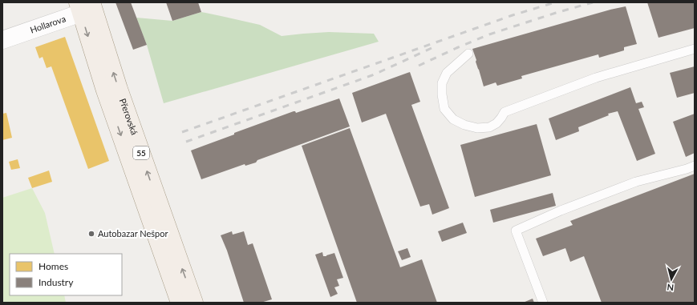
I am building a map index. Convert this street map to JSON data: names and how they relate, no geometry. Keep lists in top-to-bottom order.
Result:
{
  "streets": {
    "main road": ["Přerovská", "55"],
    "street": ["Hollarova"]
  },
  "crossings": [
    ["Hollarova", "Přerovská"]
  ],
  "places": ["Autobazar Nešpor"],
  "legend": ["Homes", "Industry"],
  "north": "bottom"
}
